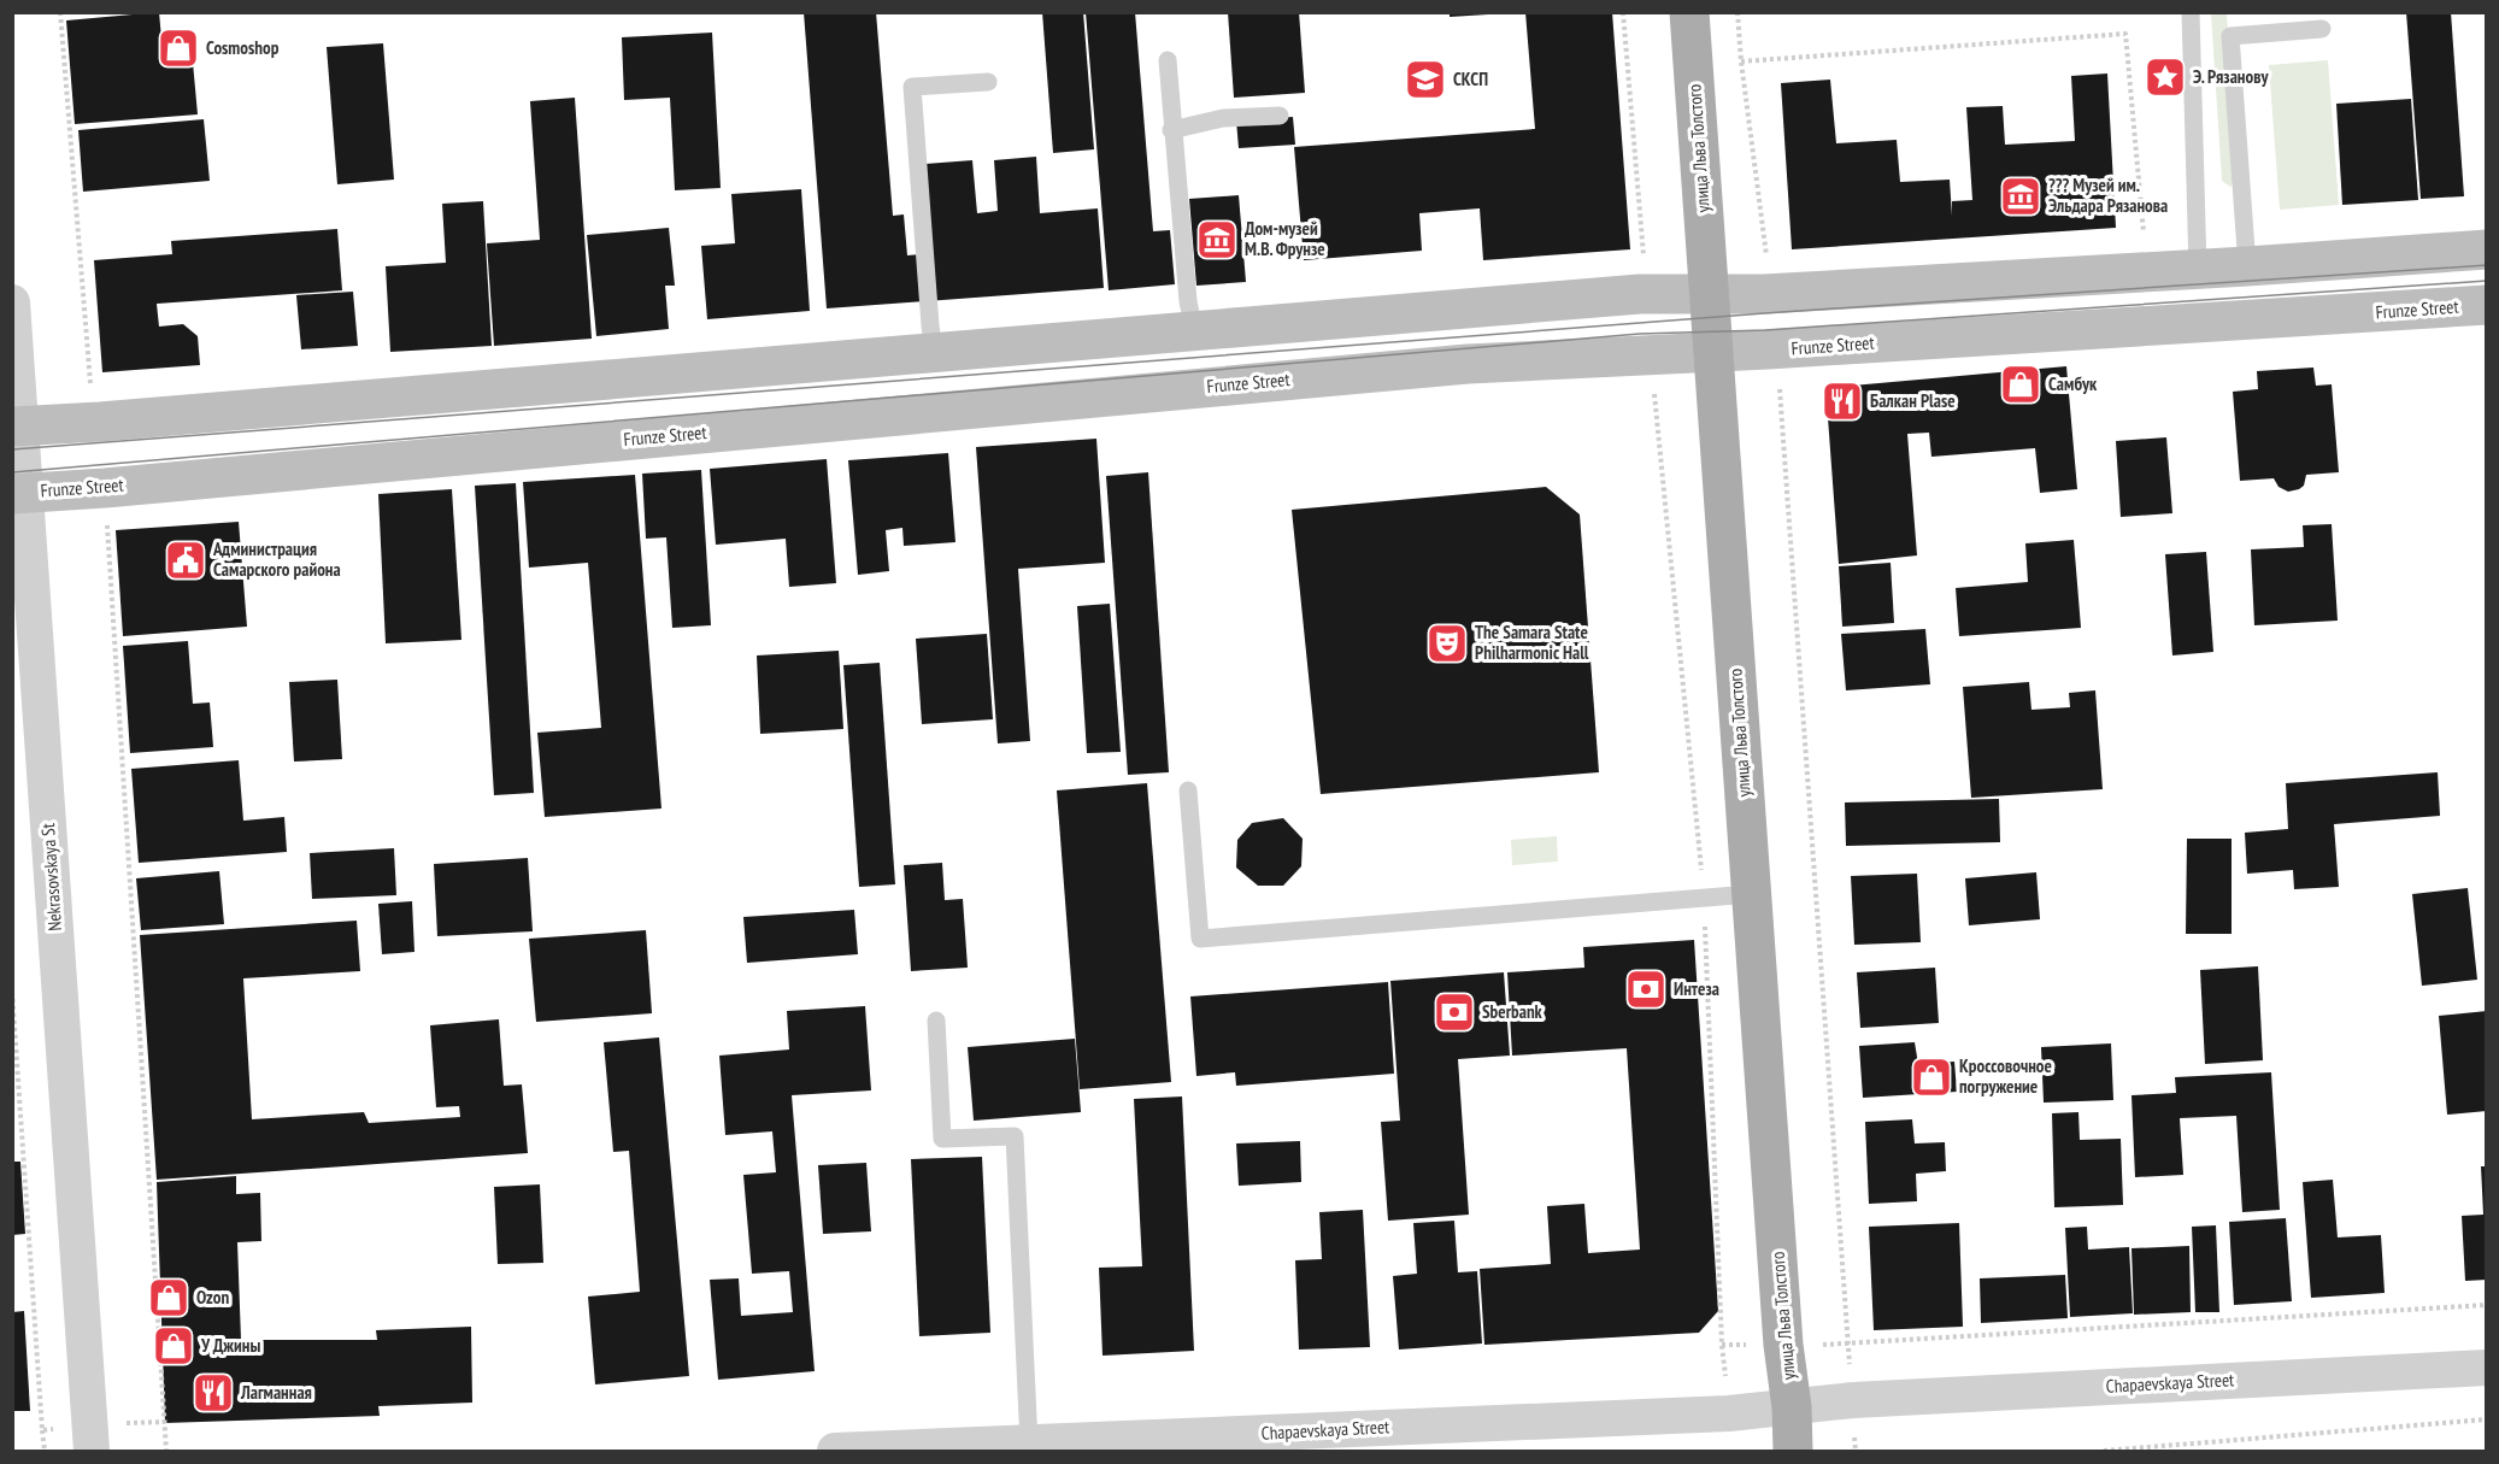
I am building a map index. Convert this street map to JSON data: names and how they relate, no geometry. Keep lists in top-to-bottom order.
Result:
{
  "streets": {
    "main road": ["улица Льва Толстого", "Frunze Street"],
    "street": ["Nekrasovskaya St", "Chapaevskaya Street"]
  },
  "crossings": [
    ["улица Льва Толстого", "Frunze Street"],
    ["улица Льва Толстого", "Chapaevskaya Street"],
    ["Frunze Street", "Nekrasovskaya St"]
  ],
  "places": {
    "shop": [
      "Cosmoshop",
      "Самбук",
      "Кроссовочное погружение",
      "Ozon",
      "У Джины"
    ],
    "place": ["Э. Рязанову"],
    "school or university": ["СКСП"],
    "museum": ["??? Музей им. Эльдара Рязанова", "Дом-музей М.В. Фрунзе"],
    "restaurant": ["Балкан Plase", "Лагманная"],
    "public building": ["Администрация Самарского района"],
    "theatre": ["The Samara State Philharmonic Hall"],
    "bank": ["Интеза", "Sberbank"]
  }
}
